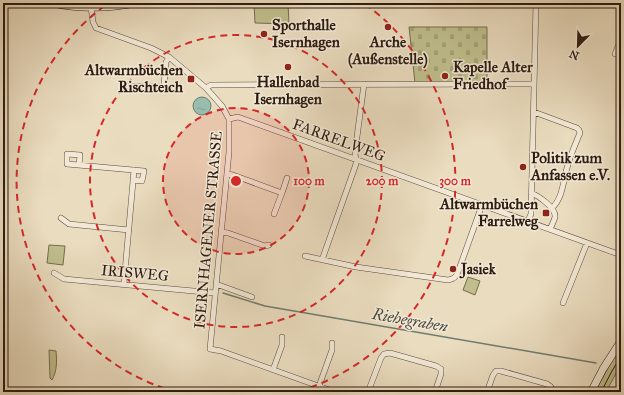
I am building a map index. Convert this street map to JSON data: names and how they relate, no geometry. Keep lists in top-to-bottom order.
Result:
{
  "streets": {
    "street": ["FARRELWEG", "ISERNHAGENER STRASSE", "IRISWEG"]
  },
  "crossings": [
    ["FARRELWEG", "ISERNHAGENER STRASSE"],
    ["ISERNHAGENER STRASSE", "IRISWEG"]
  ],
  "water": ["Riehegraben"],
  "places": {
    "other": [
      "Arche (Außenstelle)",
      "Sporthalle Isernhagen",
      "Hallenbad Isernhagen",
      "Kapelle Alter Friedhof",
      "Politik zum Anfassen e.V.",
      "Jasiek"
    ],
    "transit": ["Altwarmbüchen Rischteich", "Altwarmbüchen Farrelweg"]
  },
  "north": "bottom left",
  "rings": ["100 m", "200 m", "300 m"]
}
